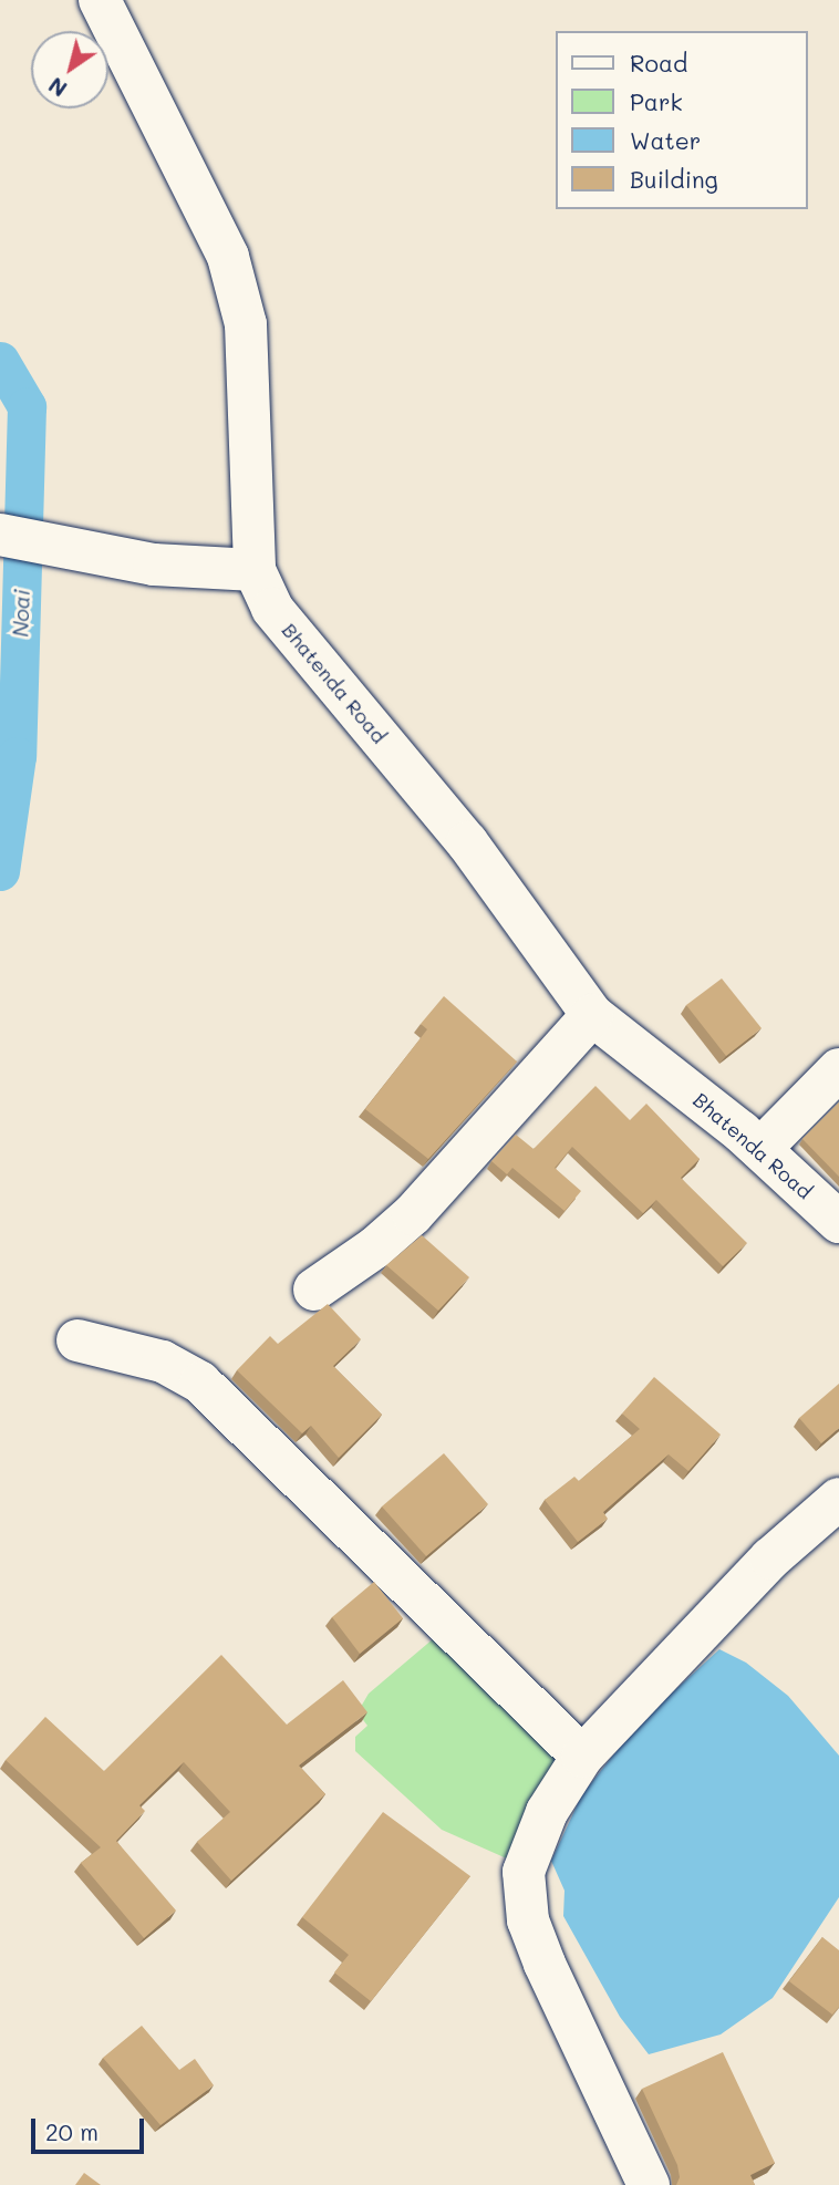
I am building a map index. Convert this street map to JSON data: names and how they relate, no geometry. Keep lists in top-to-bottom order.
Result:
{
  "streets": {
    "street": ["Bhatenda Road"]
  },
  "water": ["Noai"],
  "legend": [
    "Road",
    "Park",
    "Water",
    "Building"
  ],
  "scale_bar": "20 m",
  "north": "bottom left"
}
